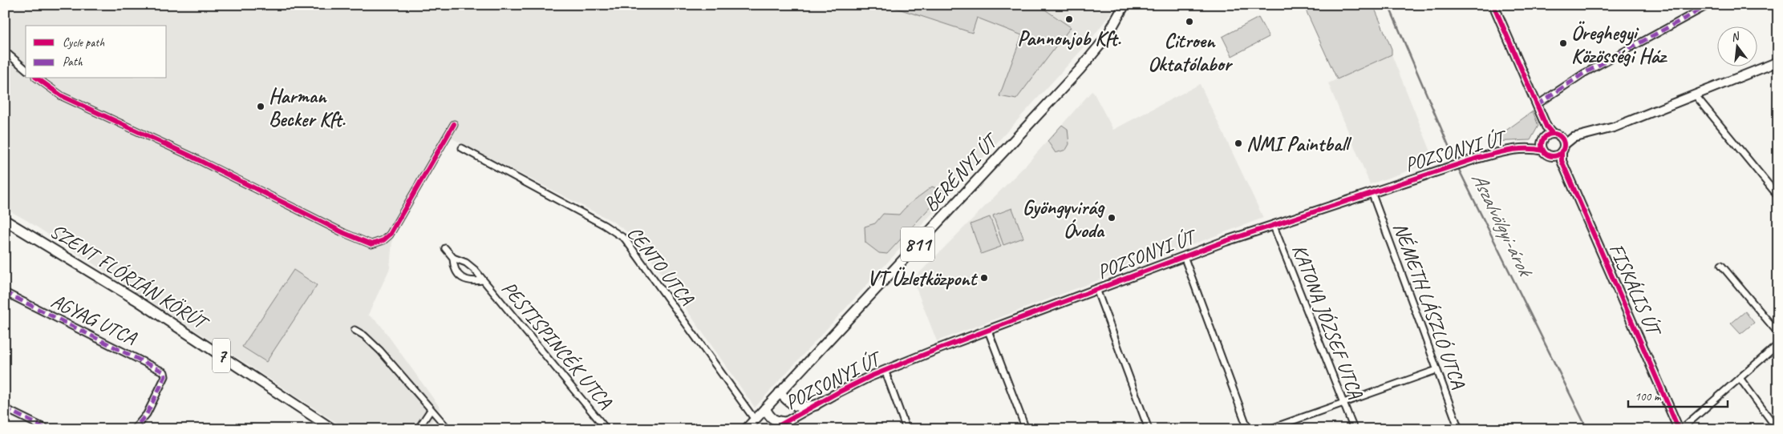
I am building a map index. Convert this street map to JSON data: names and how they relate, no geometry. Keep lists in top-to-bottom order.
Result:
{
  "streets": {
    "main road": [
      "BERÉNYI ÚT",
      "811",
      "SZENT FLÓRIÁN KÖRÚT",
      "7"
    ],
    "street": [
      "POZSONYI ÚT",
      "CENTO UTCA",
      "FISKÁLIS ÚT",
      "NÉMETH LÁSZLÓ UTCA",
      "AGYAG UTCA",
      "KATONA JÓZSEF UTCA",
      "PESTISPINCÉK UTCA"
    ]
  },
  "crossings": [
    ["POZSONYI ÚT", "NÉMETH LÁSZLÓ UTCA"],
    ["POZSONYI ÚT", "KATONA JÓZSEF UTCA"],
    ["BERÉNYI ÚT", "CENTO UTCA"]
  ],
  "water": ["Aszalvölgyi-árok"],
  "places": [
    "Pannonjob Kft.",
    "Citroen Oktatólabor",
    "Öreghegyi Közösségi Ház",
    "Harman Becker Kft.",
    "NMI Paintball",
    "Gyöngyvirág Óvoda",
    "VT Üzletközpont"
  ],
  "legend": ["Cycle path", "Path"],
  "scale_bar": "100 m",
  "north": "top"
}
